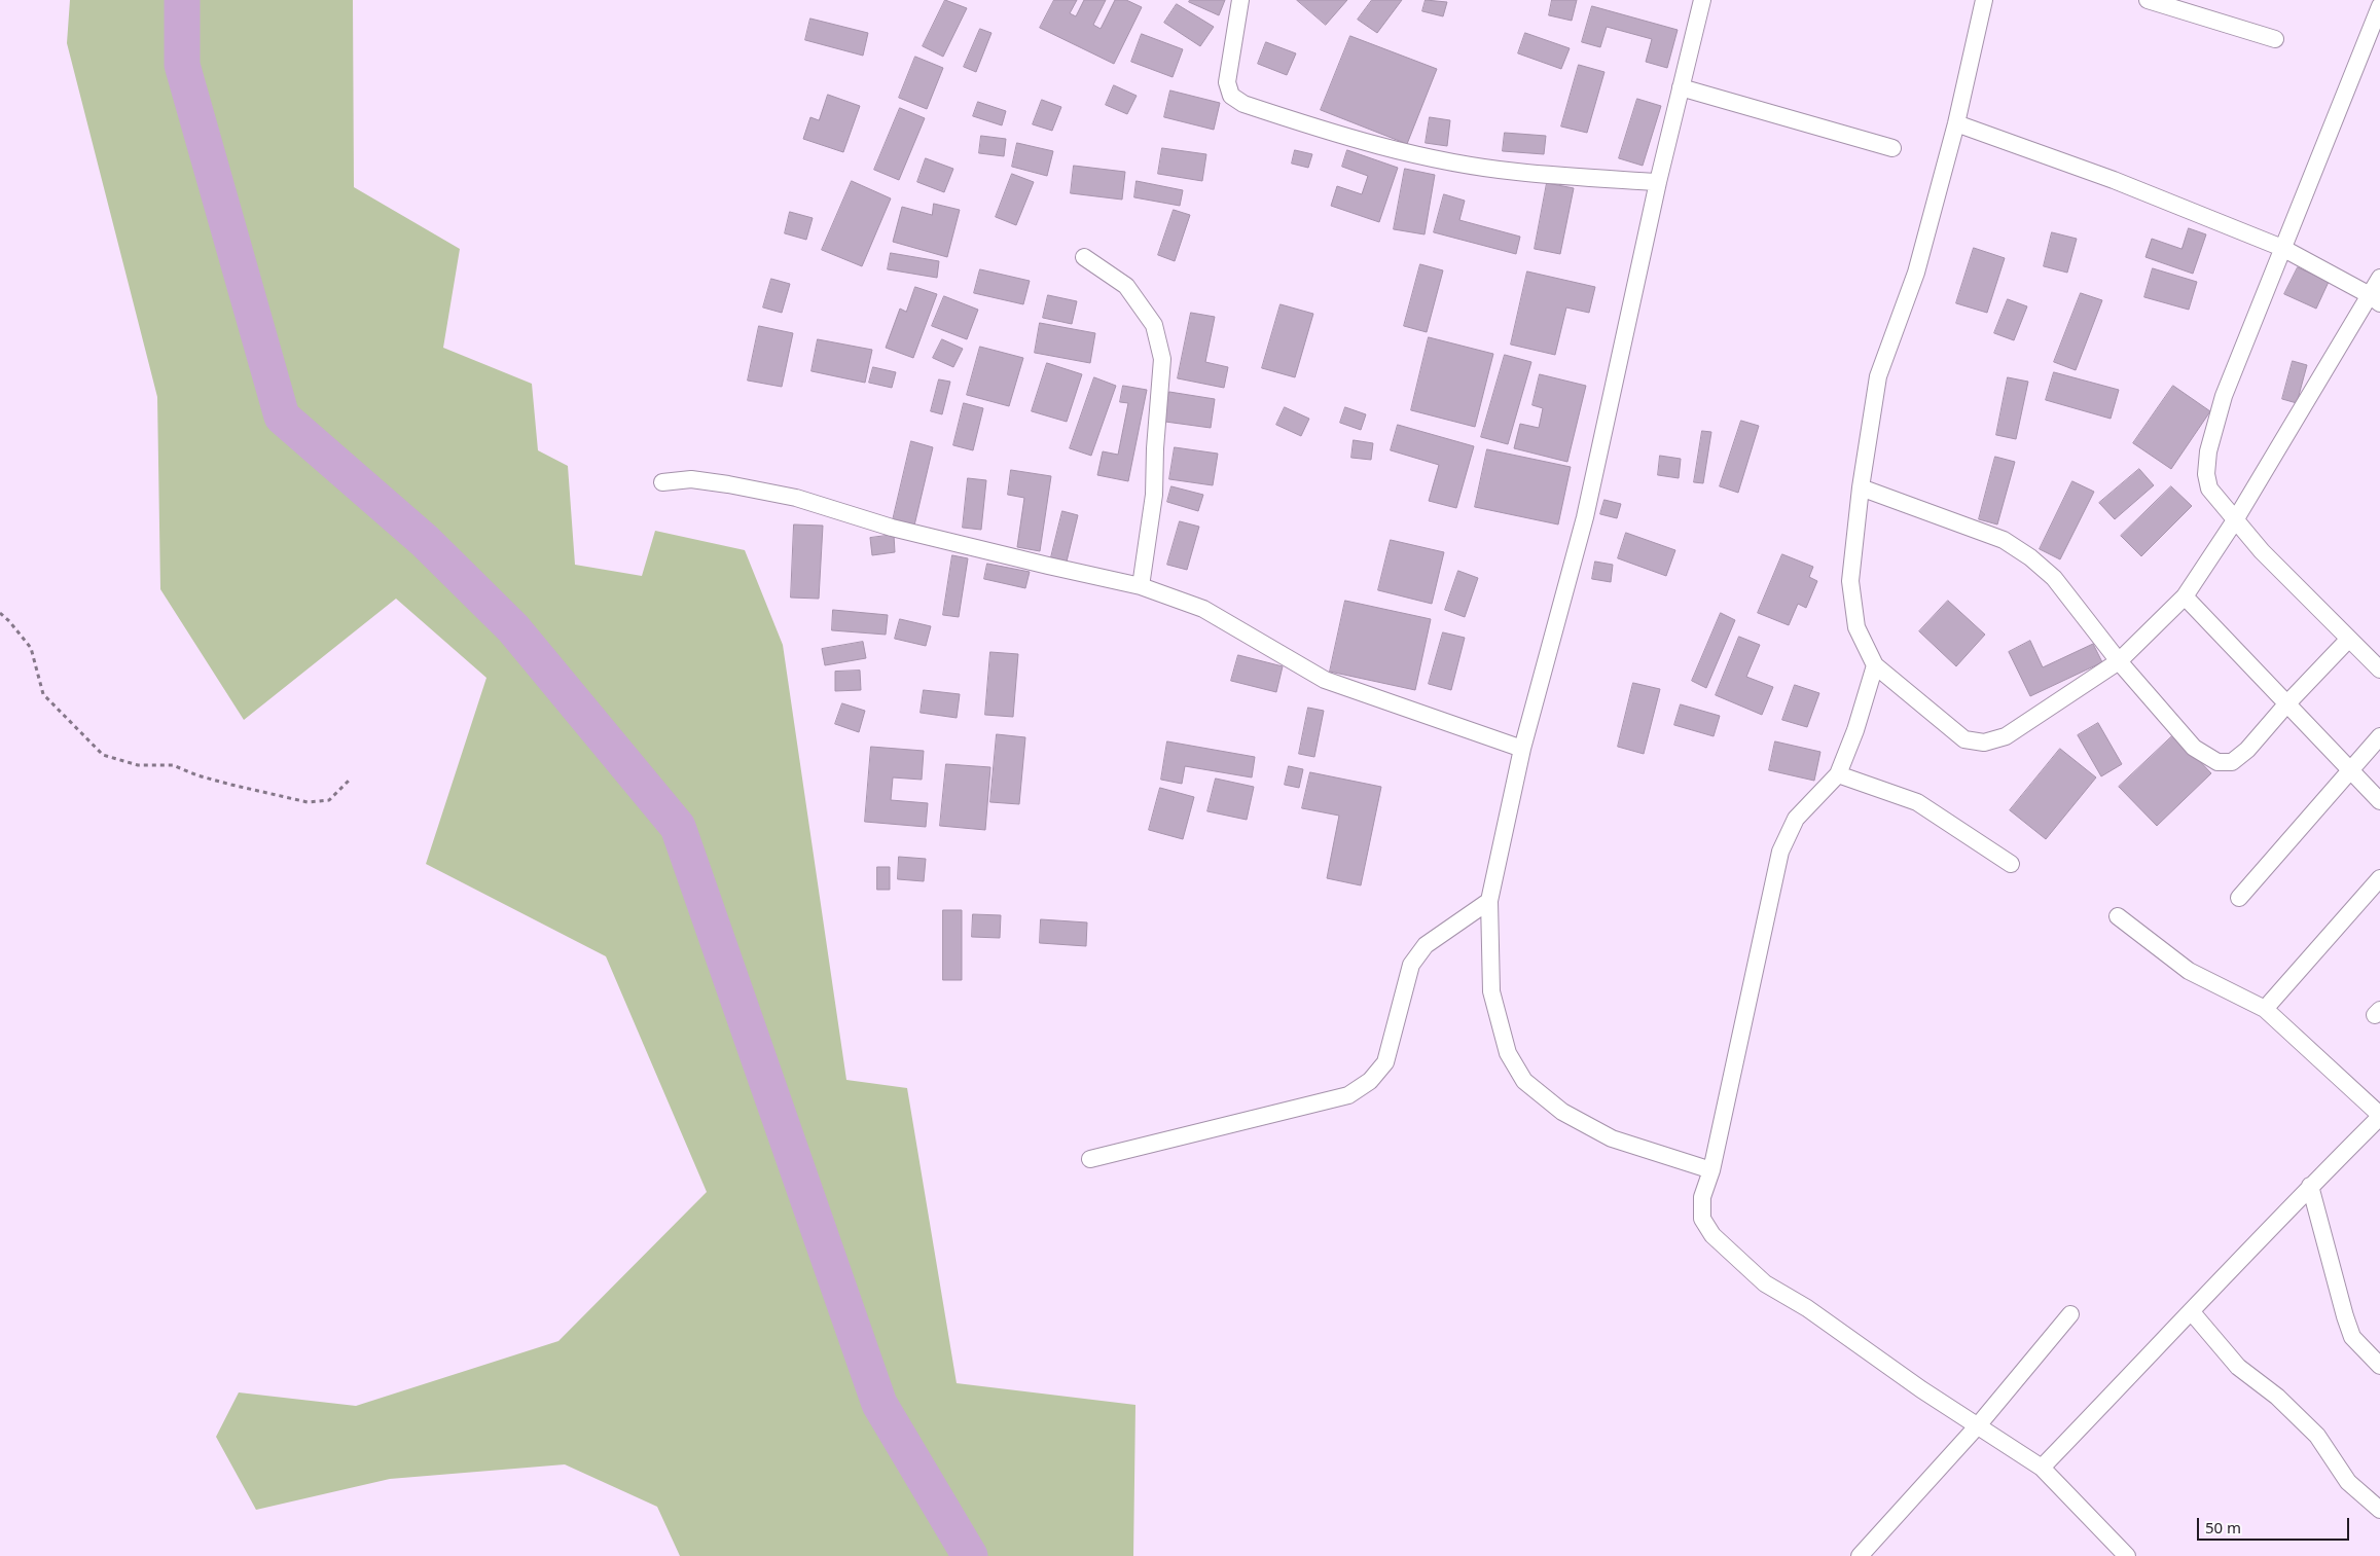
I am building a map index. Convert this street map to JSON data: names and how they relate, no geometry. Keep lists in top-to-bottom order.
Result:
{
  "scale_bar": "50 m"
}
